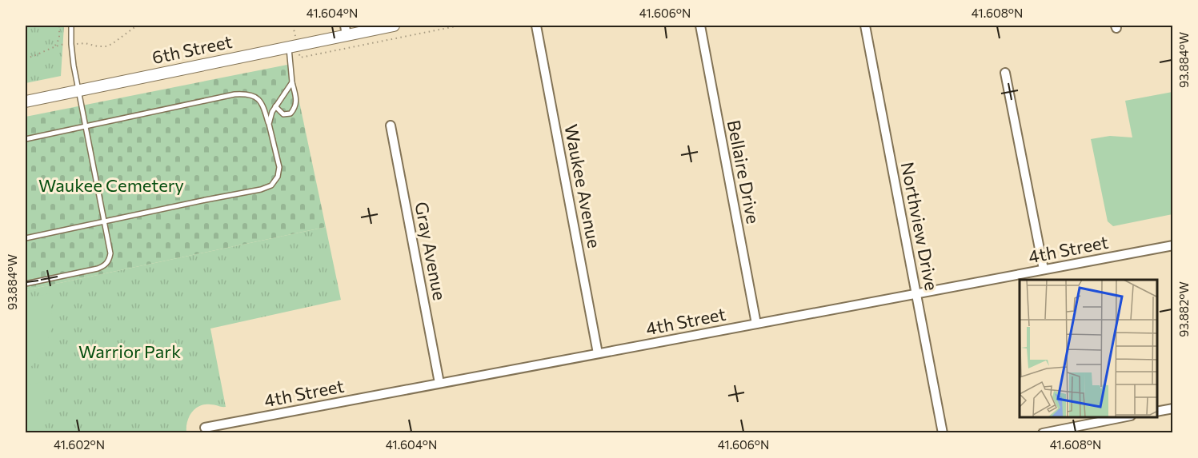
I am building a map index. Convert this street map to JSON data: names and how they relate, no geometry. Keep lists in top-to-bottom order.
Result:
{
  "streets": {
    "main road": ["6th Street"],
    "street": [
      "Bellaire Drive",
      "Waukee Avenue",
      "Northview Drive",
      "4th Street",
      "Gray Avenue"
    ]
  },
  "crossings": [
    ["Bellaire Drive", "4th Street"],
    ["Waukee Avenue", "4th Street"],
    ["Northview Drive", "4th Street"],
    ["4th Street", "Gray Avenue"]
  ],
  "parks": ["Waukee Cemetery", "Warrior Park"],
  "coordinates": [
    "41.604°N",
    "41.606°N",
    "41.608°N",
    "93.884°W",
    "93.882°W",
    "41.602°N"
  ]
}
